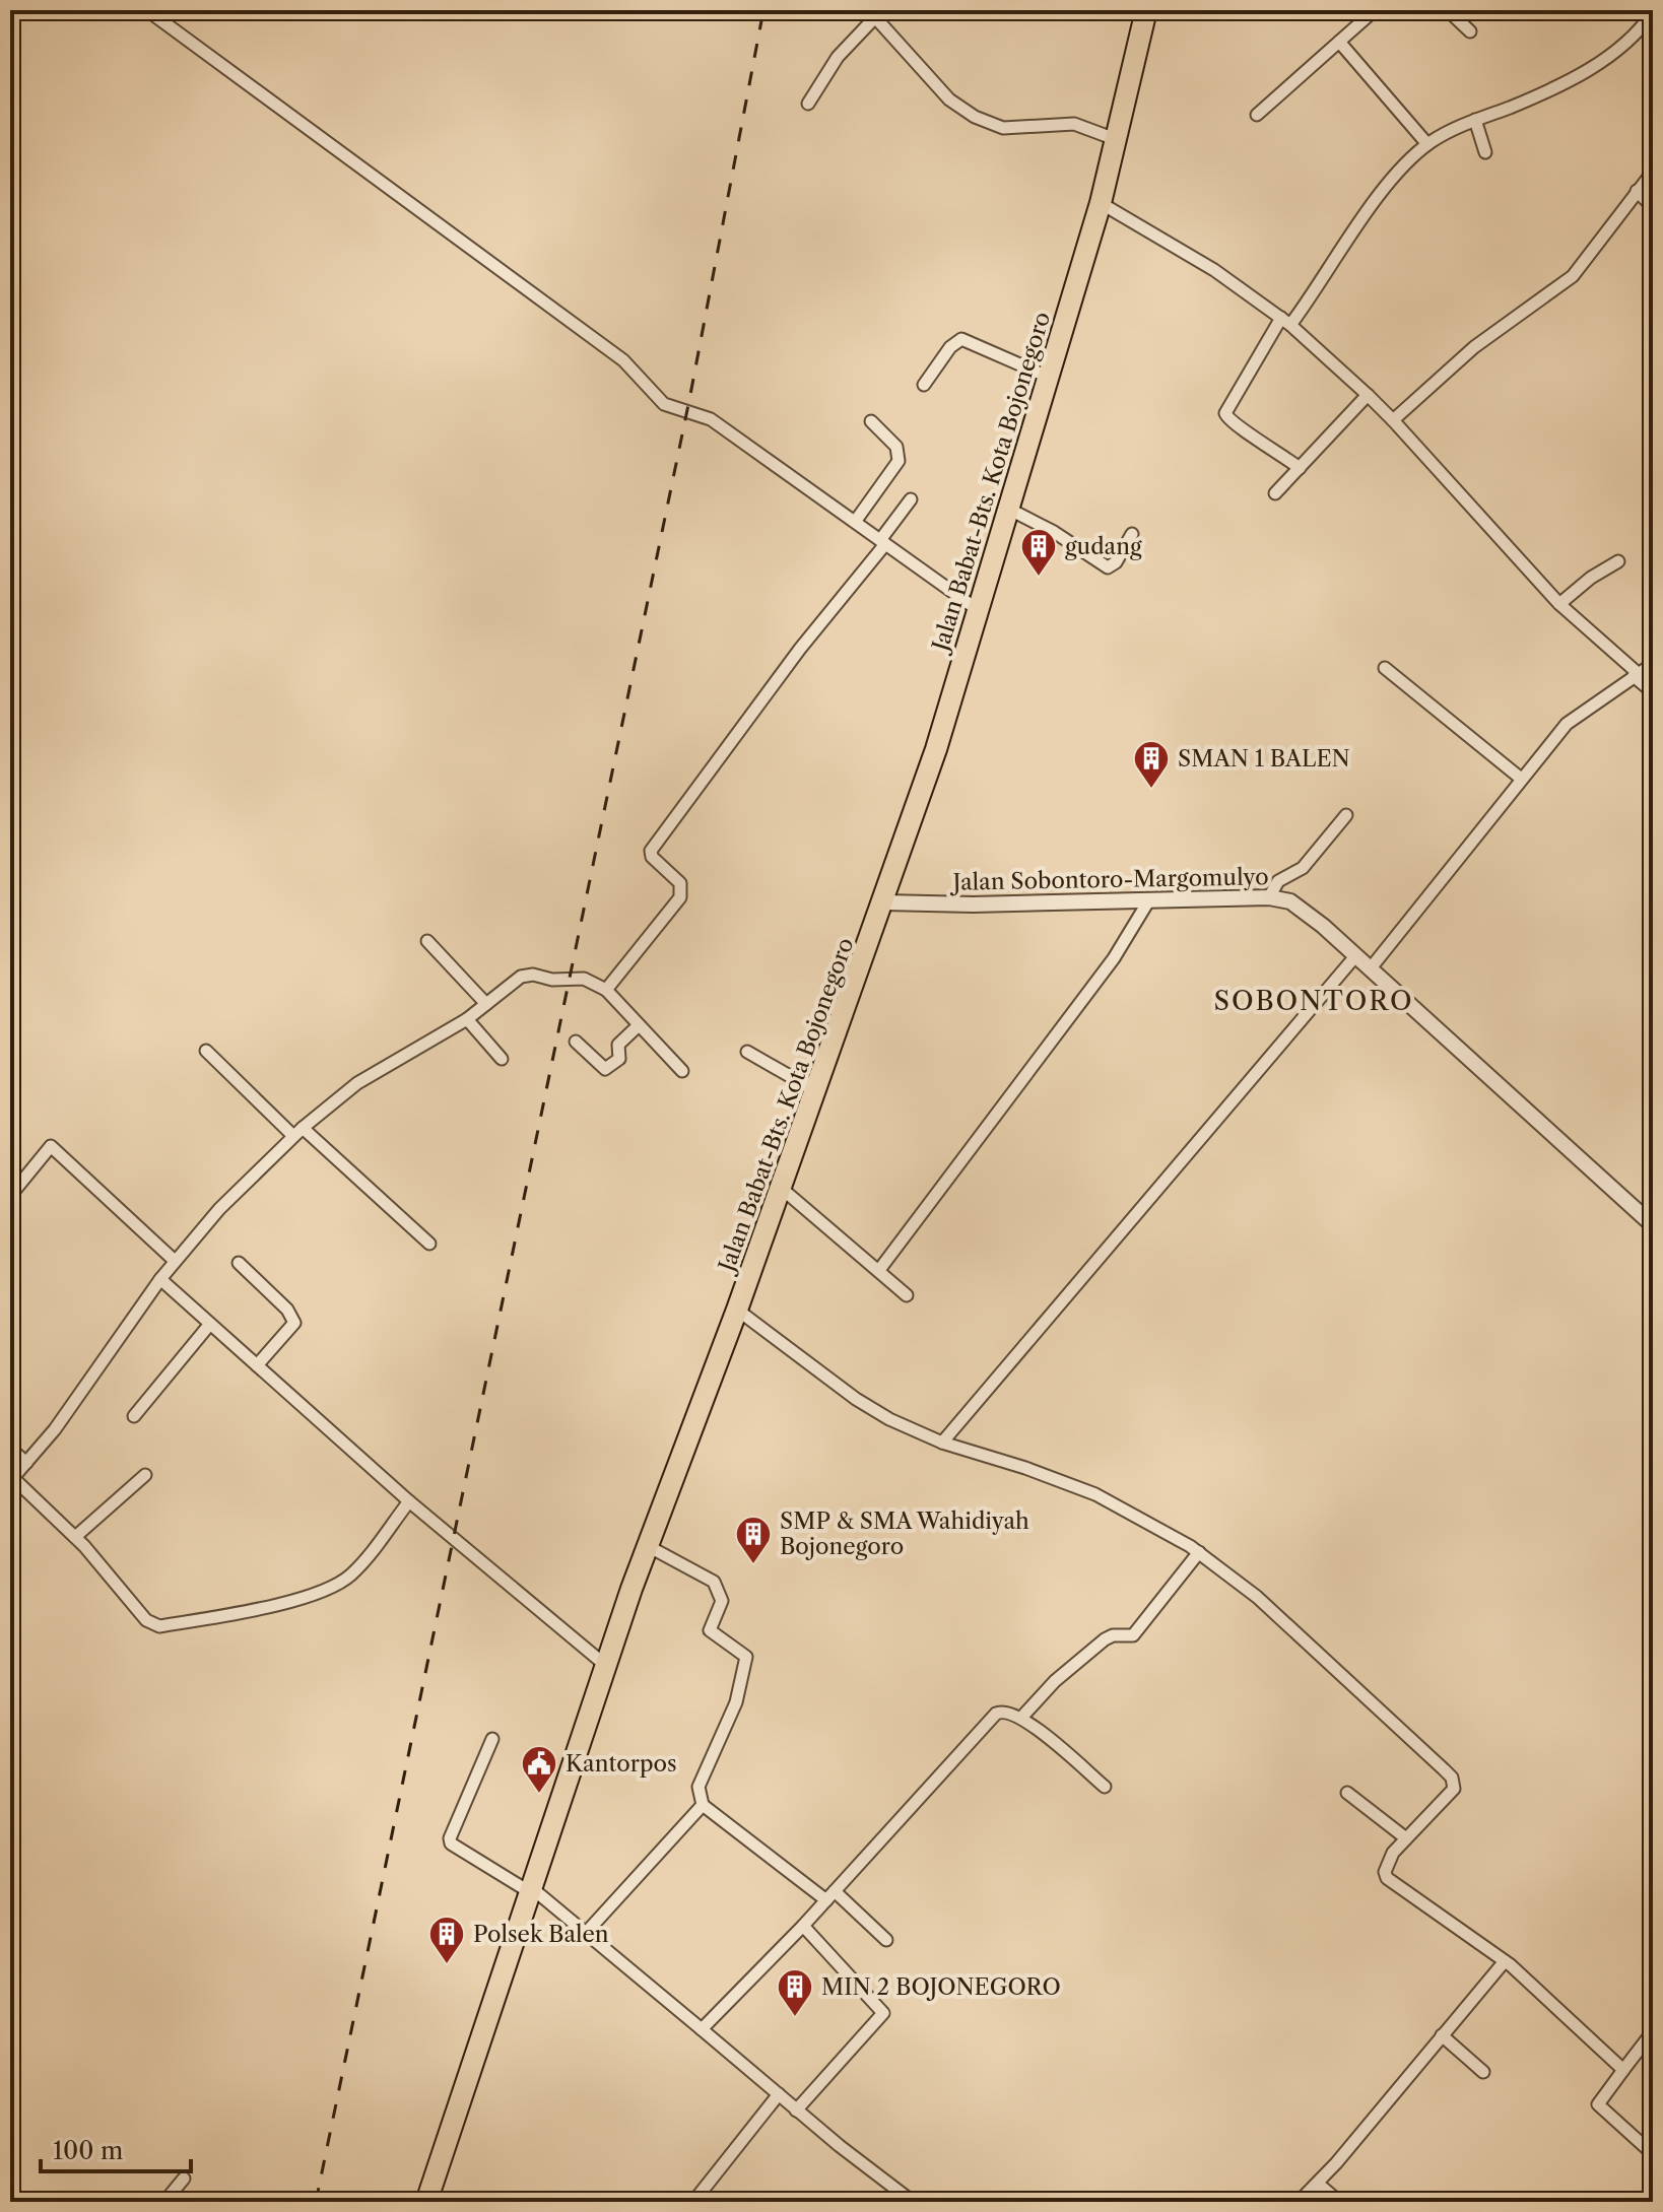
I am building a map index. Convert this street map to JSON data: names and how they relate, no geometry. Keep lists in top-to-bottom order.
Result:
{
  "streets": {
    "highway": ["Jalan Babat-Bts. Kota Bojonegoro"],
    "street": ["Jalan Sobontoro-Margomulyo"]
  },
  "crossings": [
    ["Jalan Babat-Bts. Kota Bojonegoro", "Jalan Sobontoro-Margomulyo"]
  ],
  "districts": ["SOBONTORO"],
  "places": {
    "building": [
      "gudang",
      "SMAN 1 BALEN",
      "SMP & SMA Wahidiyah Bojonegoro",
      "Polsek Balen",
      "MIN 2 BOJONEGORO"
    ],
    "public building": ["Kantorpos"]
  },
  "scale_bar": "100 m"
}
